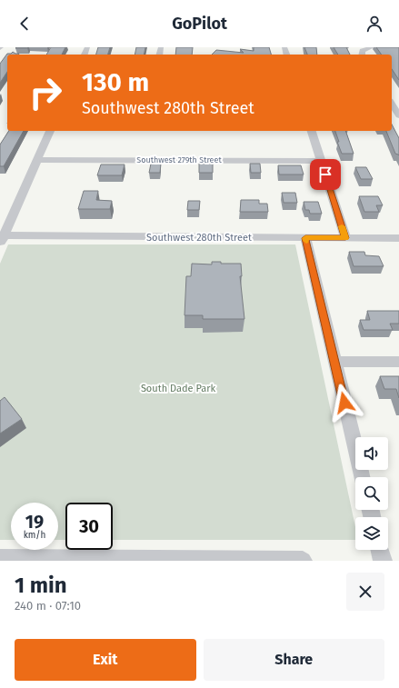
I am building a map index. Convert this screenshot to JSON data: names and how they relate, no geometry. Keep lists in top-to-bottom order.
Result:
{
  "streets": {
    "street": ["Southwest 279th Street", "Southwest 280th Street"]
  },
  "parks": ["South Dade Park"],
  "page": {
    "header": "GoPilot",
    "turn": ["130 m", "Southwest 280th Street"],
    "speed": "19 km/h",
    "limit": "30",
    "heading": ["1 min", "240 m · 07:10"],
    "buttons": ["Exit", "Share"]
  }
}
